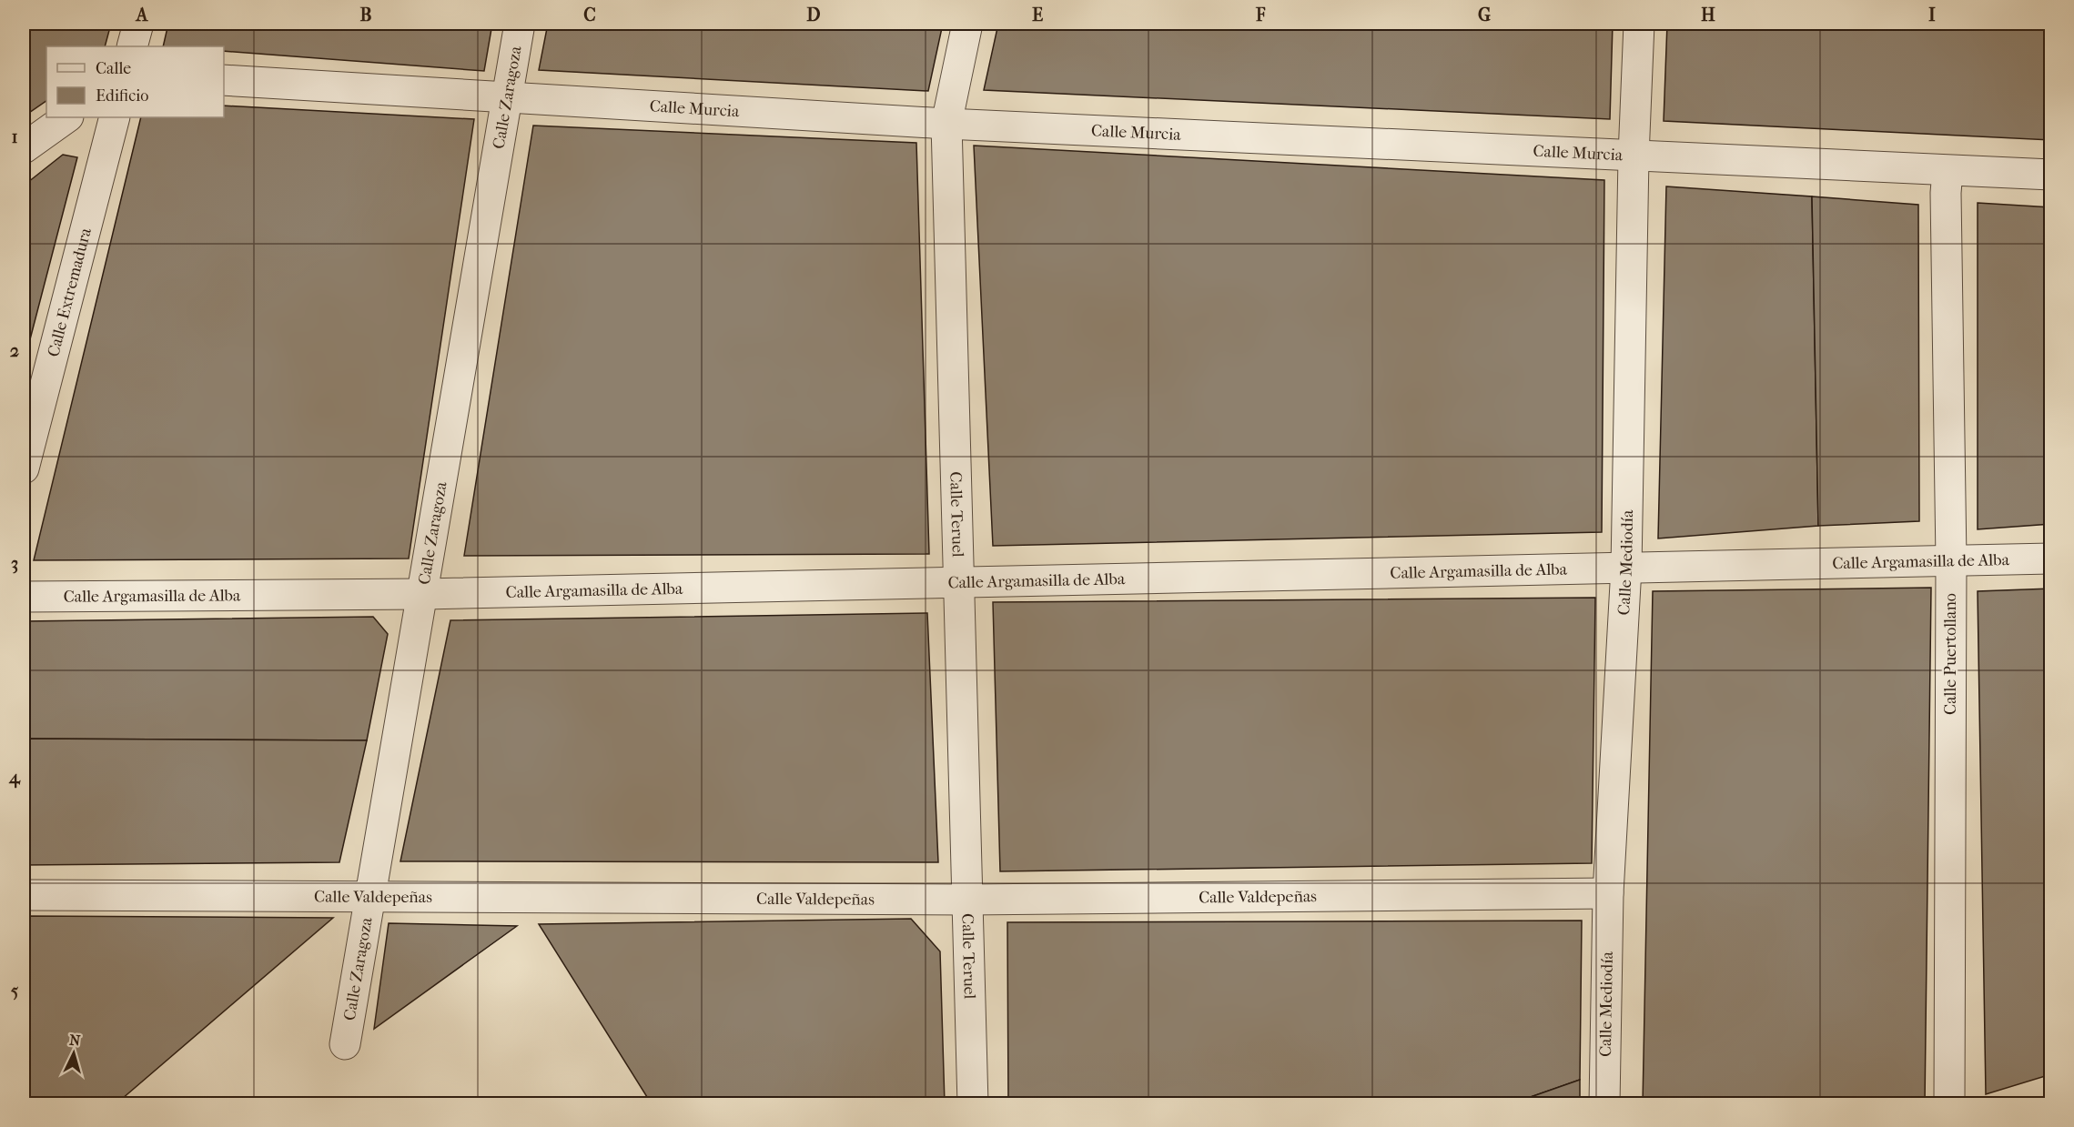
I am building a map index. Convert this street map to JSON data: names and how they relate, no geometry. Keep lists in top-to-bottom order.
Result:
{
  "streets": {
    "street": [
      "Calle Zaragoza",
      "Calle Murcia",
      "Calle Extremadura",
      "Calle Teruel",
      "Calle Argamasilla de Alba",
      "Calle Mediodía",
      "Calle Puertollano",
      "Calle Valdepeñas"
    ]
  },
  "crossings": [
    ["Calle Zaragoza", "Calle Murcia"],
    ["Calle Zaragoza", "Calle Argamasilla de Alba"],
    ["Calle Zaragoza", "Calle Valdepeñas"],
    ["Calle Murcia", "Calle Teruel"],
    ["Calle Murcia", "Calle Mediodía"],
    ["Calle Murcia", "Calle Puertollano"],
    ["Calle Teruel", "Calle Argamasilla de Alba"],
    ["Calle Teruel", "Calle Valdepeñas"],
    ["Calle Argamasilla de Alba", "Calle Mediodía"],
    ["Calle Argamasilla de Alba", "Calle Puertollano"],
    ["Calle Mediodía", "Calle Valdepeñas"]
  ],
  "legend": ["Calle", "Edificio"],
  "north": "top",
  "grid": {
    "columns": [
      "A",
      "B",
      "C",
      "D",
      "E",
      "F",
      "G",
      "H",
      "I"
    ],
    "rows": [
      "1",
      "2",
      "3",
      "4",
      "5"
    ]
  }
}
